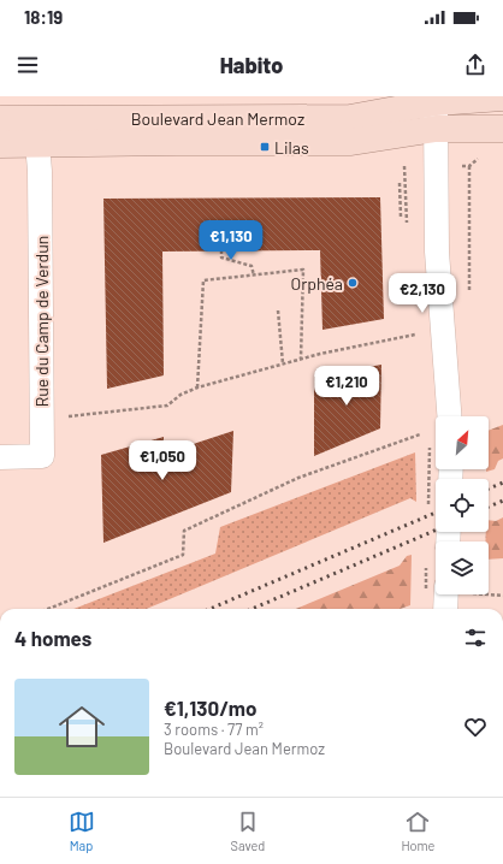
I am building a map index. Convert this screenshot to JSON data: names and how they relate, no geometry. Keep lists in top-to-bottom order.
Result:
{
  "streets": {
    "main road": ["Boulevard Jean Mermoz"],
    "street": ["Rue du Camp de Verdun"]
  },
  "crossings": [
    ["Boulevard Jean Mermoz", "Rue du Camp de Verdun"]
  ],
  "places": {
    "transit": ["Lilas"],
    "other": ["Orphéa"]
  },
  "north": "top right",
  "page": {
    "status": "18:19",
    "header": "Habito",
    "price": [
      "€1,130",
      "€2,130",
      "€1,210",
      "€1,050"
    ],
    "heading": "4 homes",
    "list": [
      {
        "name": "€1,130/mo",
        "note": "3 rooms · 77 m² · Boulevard Jean Mermoz"
      }
    ],
    "tabs": ["Map", "Saved", "Home"]
  }
}
